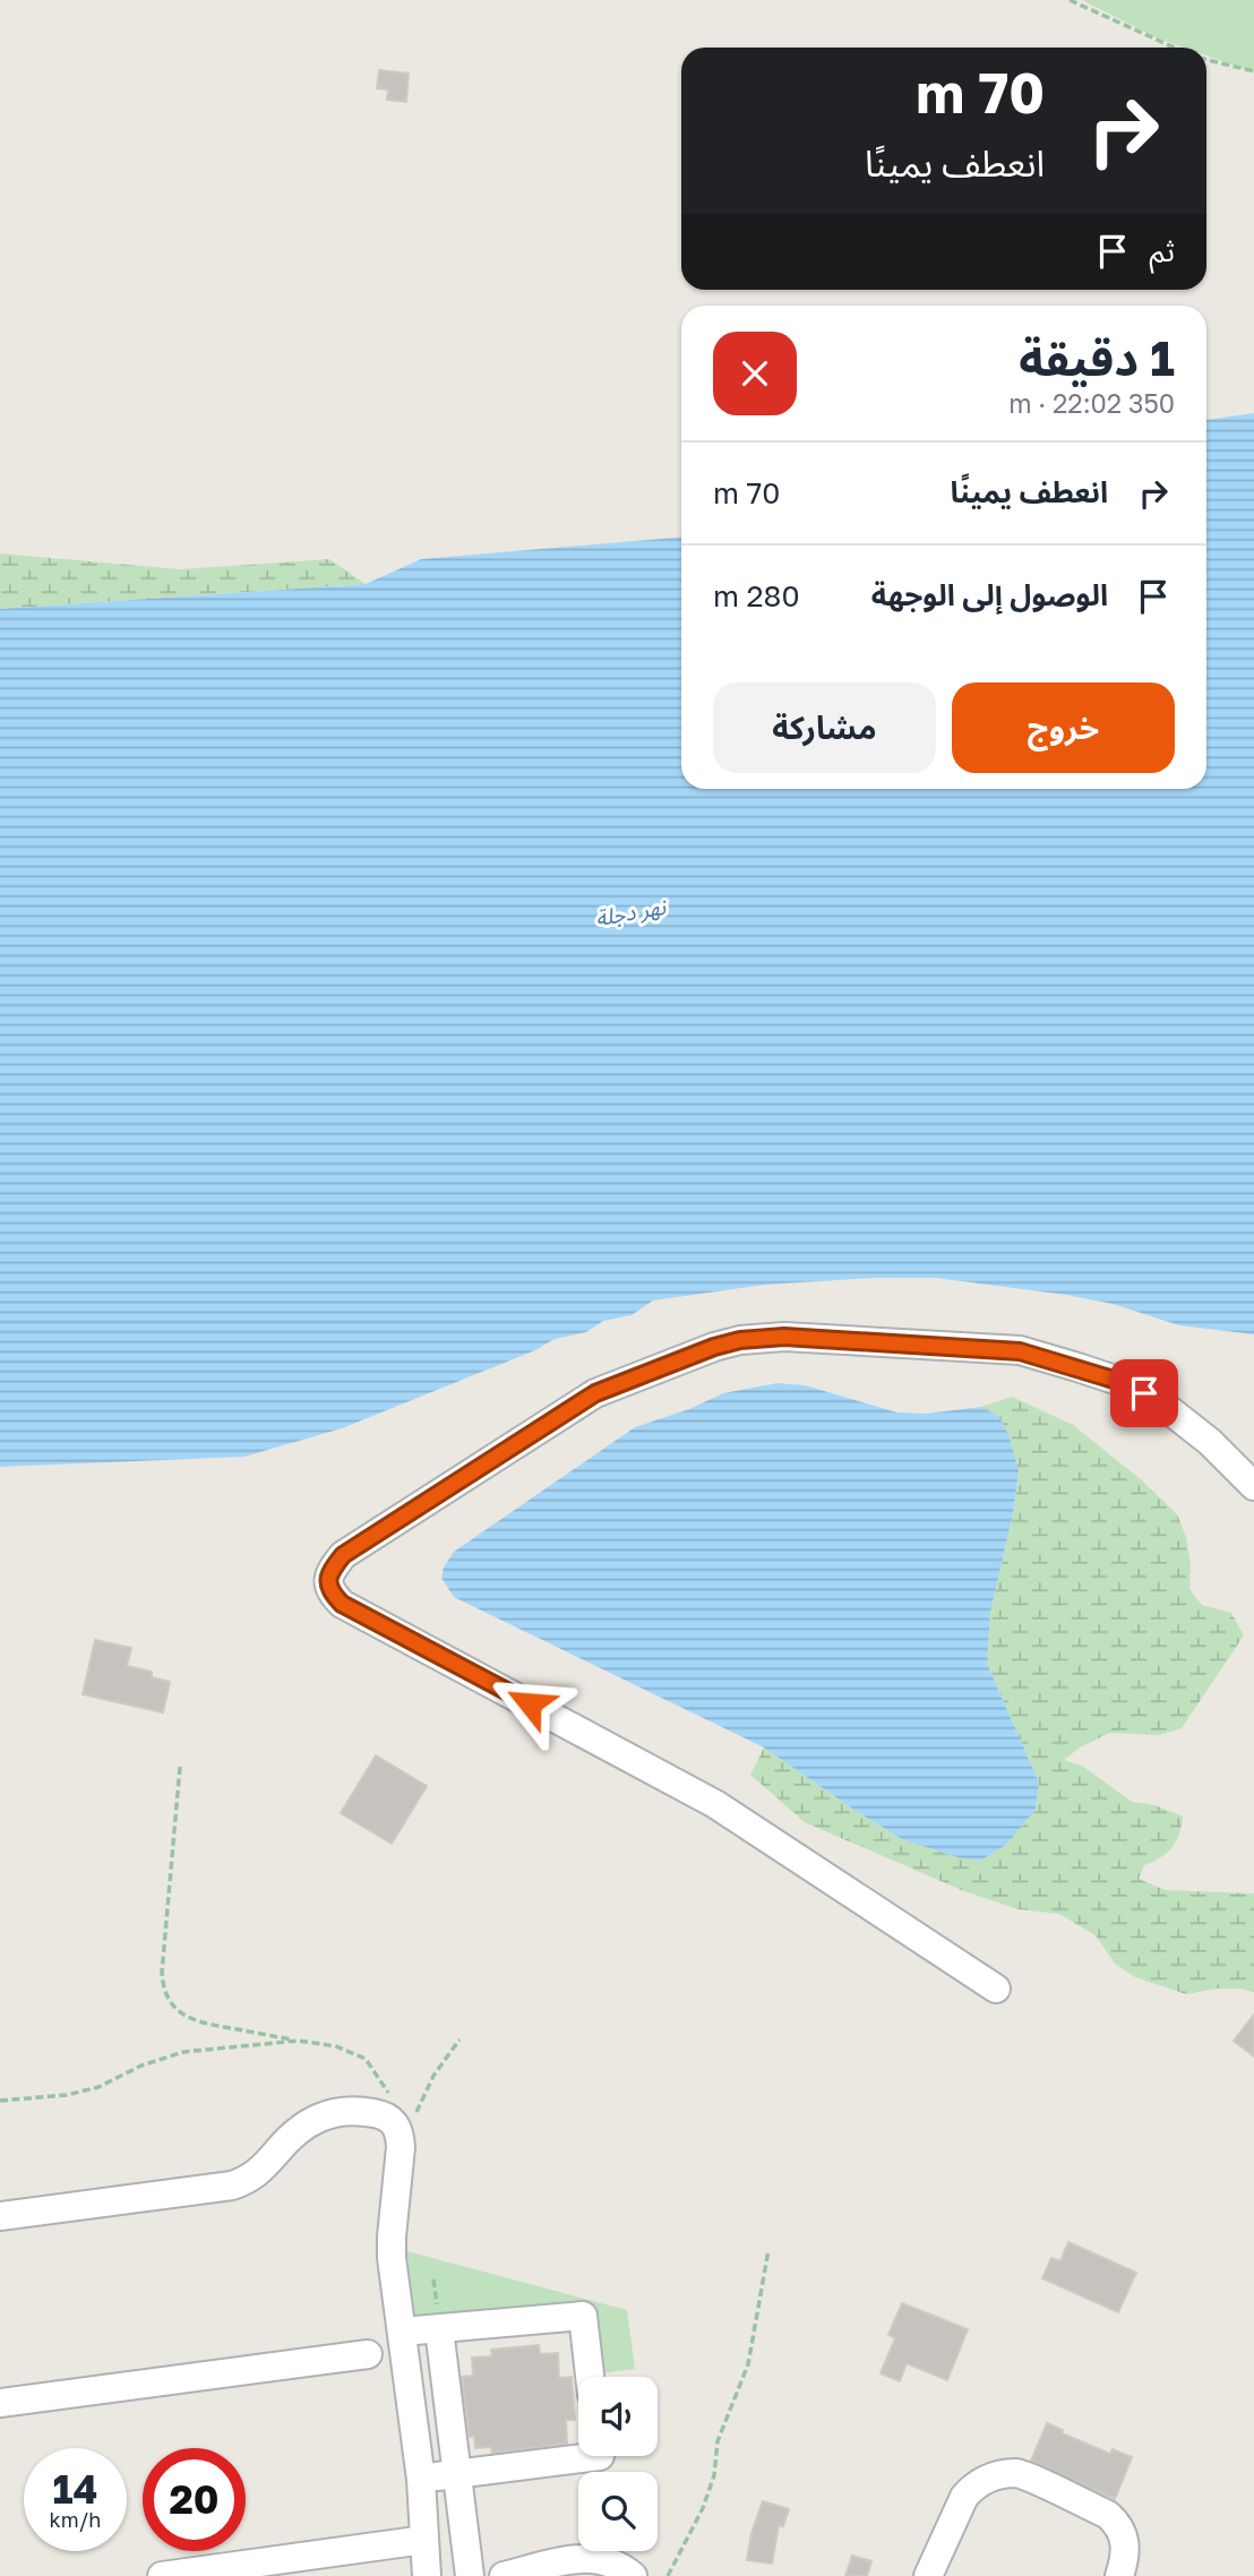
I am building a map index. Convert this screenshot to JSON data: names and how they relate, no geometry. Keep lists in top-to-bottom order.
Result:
{
  "water": ["نهر دجلة"],
  "page": {
    "turn": ["70 m", "انعطف يمينًا"],
    "then": "ثم",
    "heading": ["1 دقيقة", "350 m · 22:02"],
    "list": [
      {
        "name": "انعطف يمينًا",
        "value": "70 m"
      },
      {
        "name": "الوصول إلى الوجهة",
        "value": "280 m"
      }
    ],
    "buttons": ["خروج", "مشاركة"],
    "speed": "14 km/h",
    "limit": "20"
  }
}
